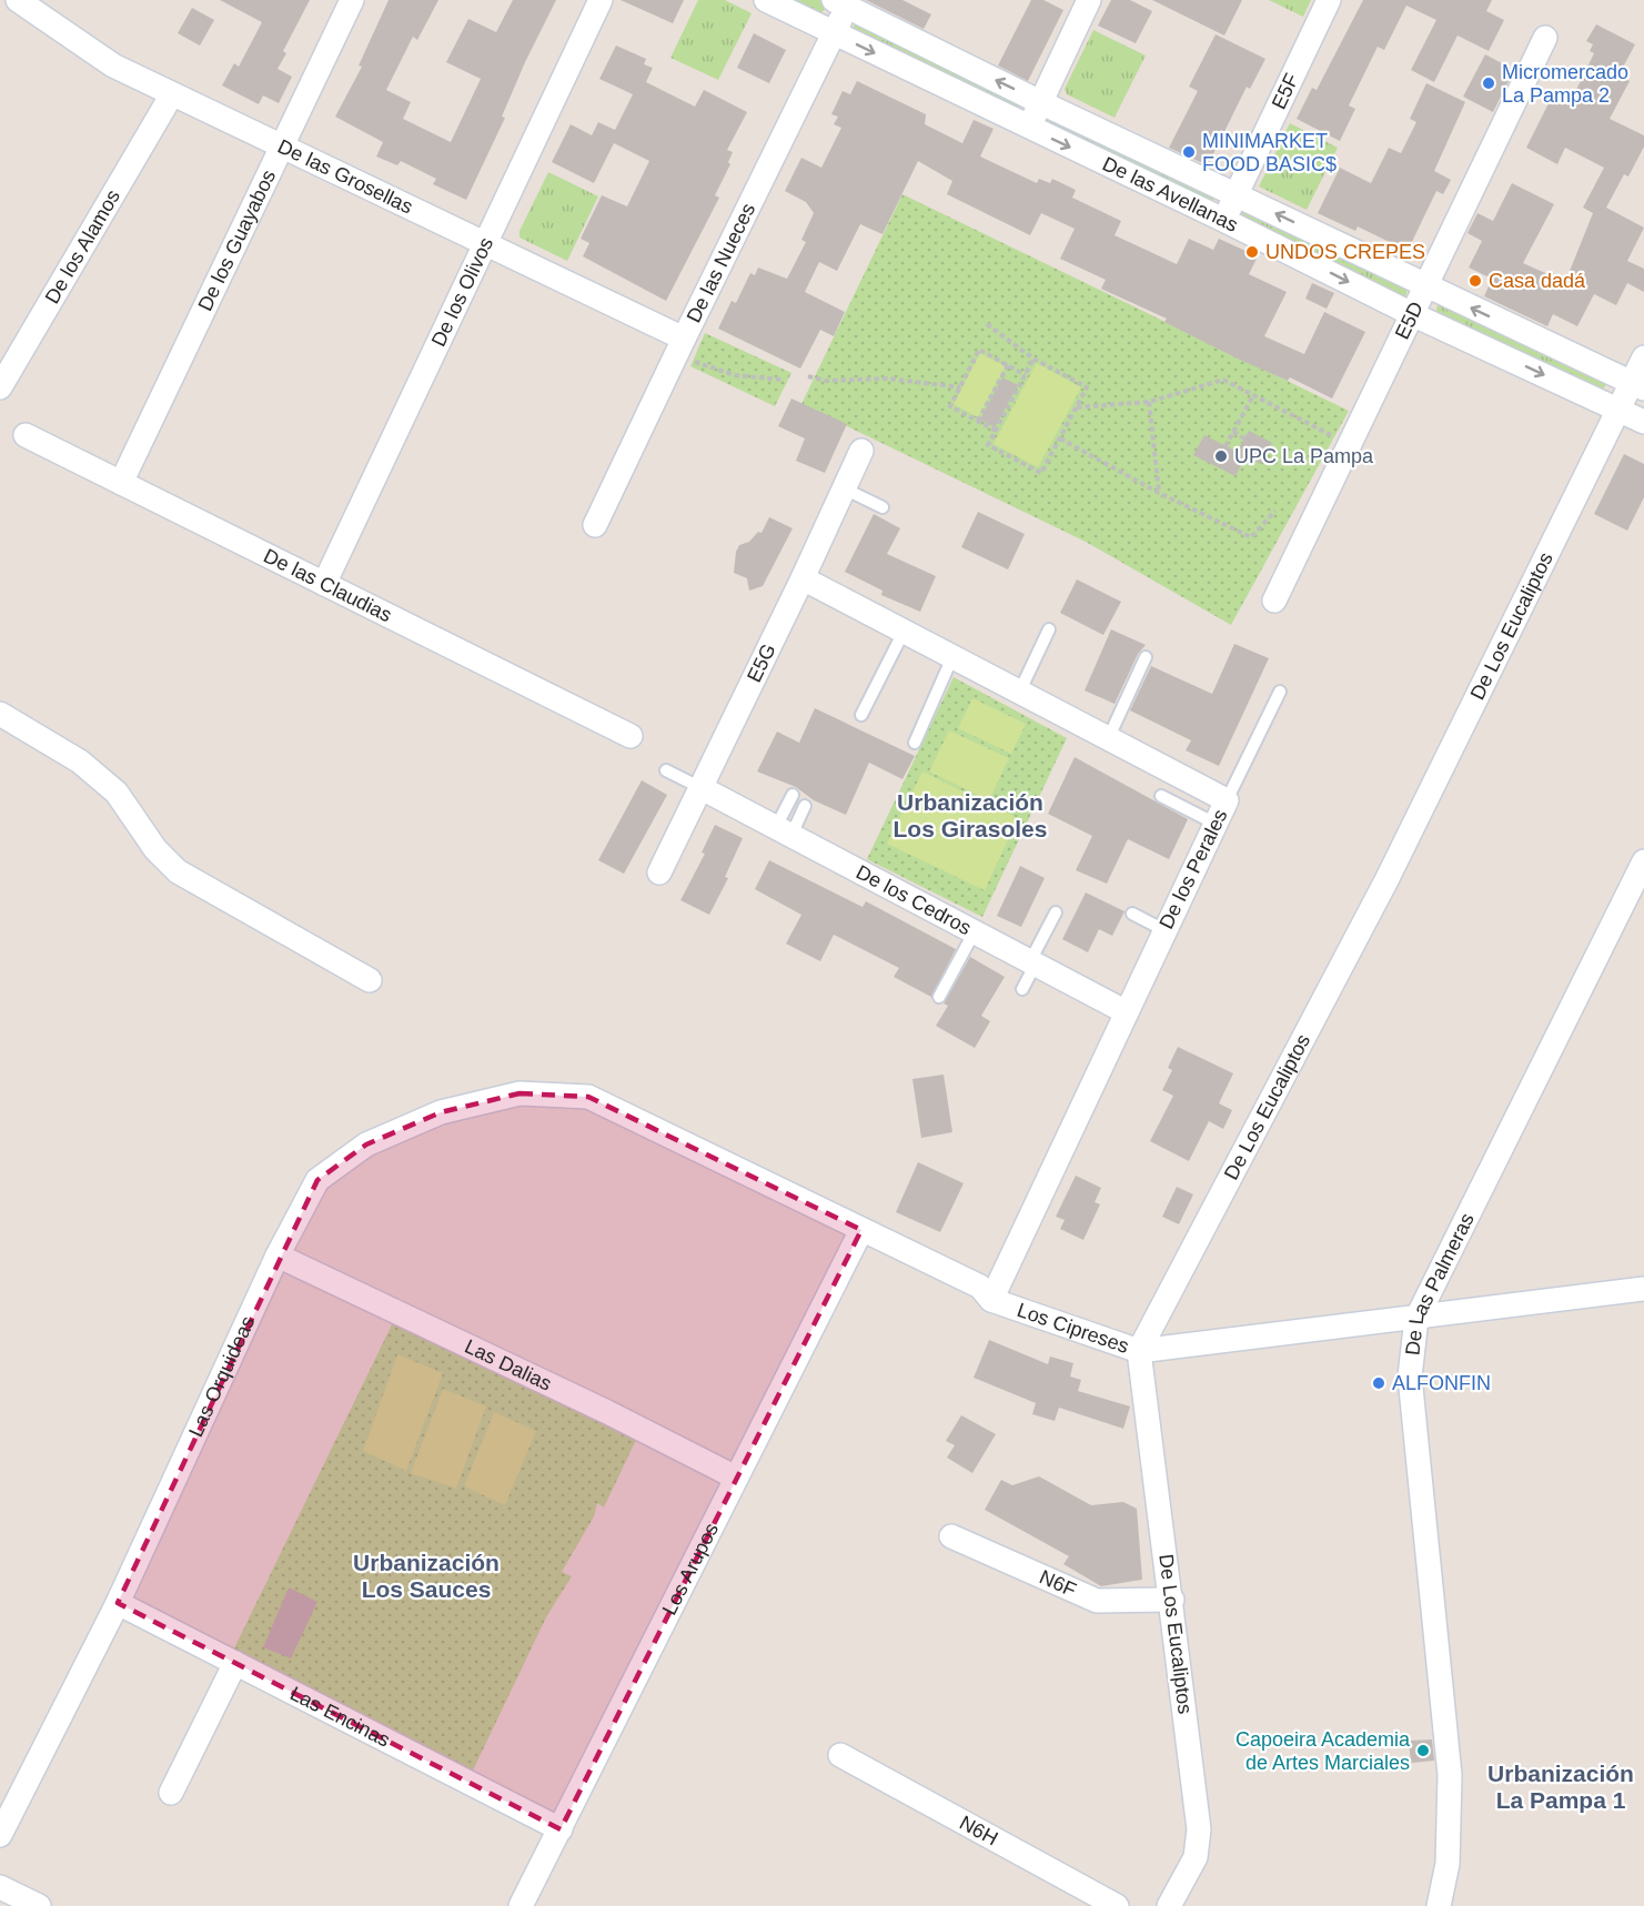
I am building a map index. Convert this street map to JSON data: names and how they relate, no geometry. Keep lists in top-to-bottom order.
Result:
{
  "streets": {
    "street": [
      "E5F",
      "De las Grosellas",
      "De las Avellanas",
      "De los Guayabos",
      "De los Alamos",
      "De las Nueces",
      "De los Olivos",
      "E5D",
      "De las Claudias",
      "De Los Eucaliptos",
      "E5G",
      "De los Perales",
      "De los Cedros",
      "De Las Palmeras",
      "Los Cipreses",
      "Las Dalias",
      "Las Orquideas",
      "Los Arupos",
      "N6F",
      "Las Encinas",
      "N6H"
    ]
  },
  "crossings": [
    ["E5F", "De las Avellanas"],
    ["De las Grosellas", "De los Guayabos"],
    ["De las Grosellas", "De las Nueces"],
    ["De las Grosellas", "De los Olivos"],
    ["De las Avellanas", "De las Nueces"],
    ["De las Avellanas", "E5D"],
    ["De las Avellanas", "De Los Eucaliptos"],
    ["De los Guayabos", "De las Claudias"],
    ["De los Olivos", "De las Claudias"],
    ["De Los Eucaliptos", "Los Cipreses"],
    ["De Los Eucaliptos", "N6F"],
    ["E5G", "De los Perales"],
    ["E5G", "De los Cedros"],
    ["De los Perales", "De los Cedros"],
    ["De los Perales", "Los Cipreses"],
    ["De Las Palmeras", "Los Cipreses"],
    ["Los Cipreses", "Las Orquideas"],
    ["Los Cipreses", "Los Arupos"],
    ["Las Dalias", "Las Orquideas"],
    ["Las Dalias", "Los Arupos"],
    ["Las Orquideas", "Las Encinas"],
    ["Los Arupos", "Las Encinas"]
  ],
  "districts": ["Urbanización Los Girasoles", "Urbanización Los Sauces", "Urbanización La Pampa 1"],
  "places": [
    "Micromercado La Pampa 2",
    "MINIMARKET FOOD BASIC$",
    "UNDOS CREPES",
    "Casa dadá",
    "UPC La Pampa",
    "ALFONFIN",
    "Capoeira Academia de Artes Marciales"
  ]
}
